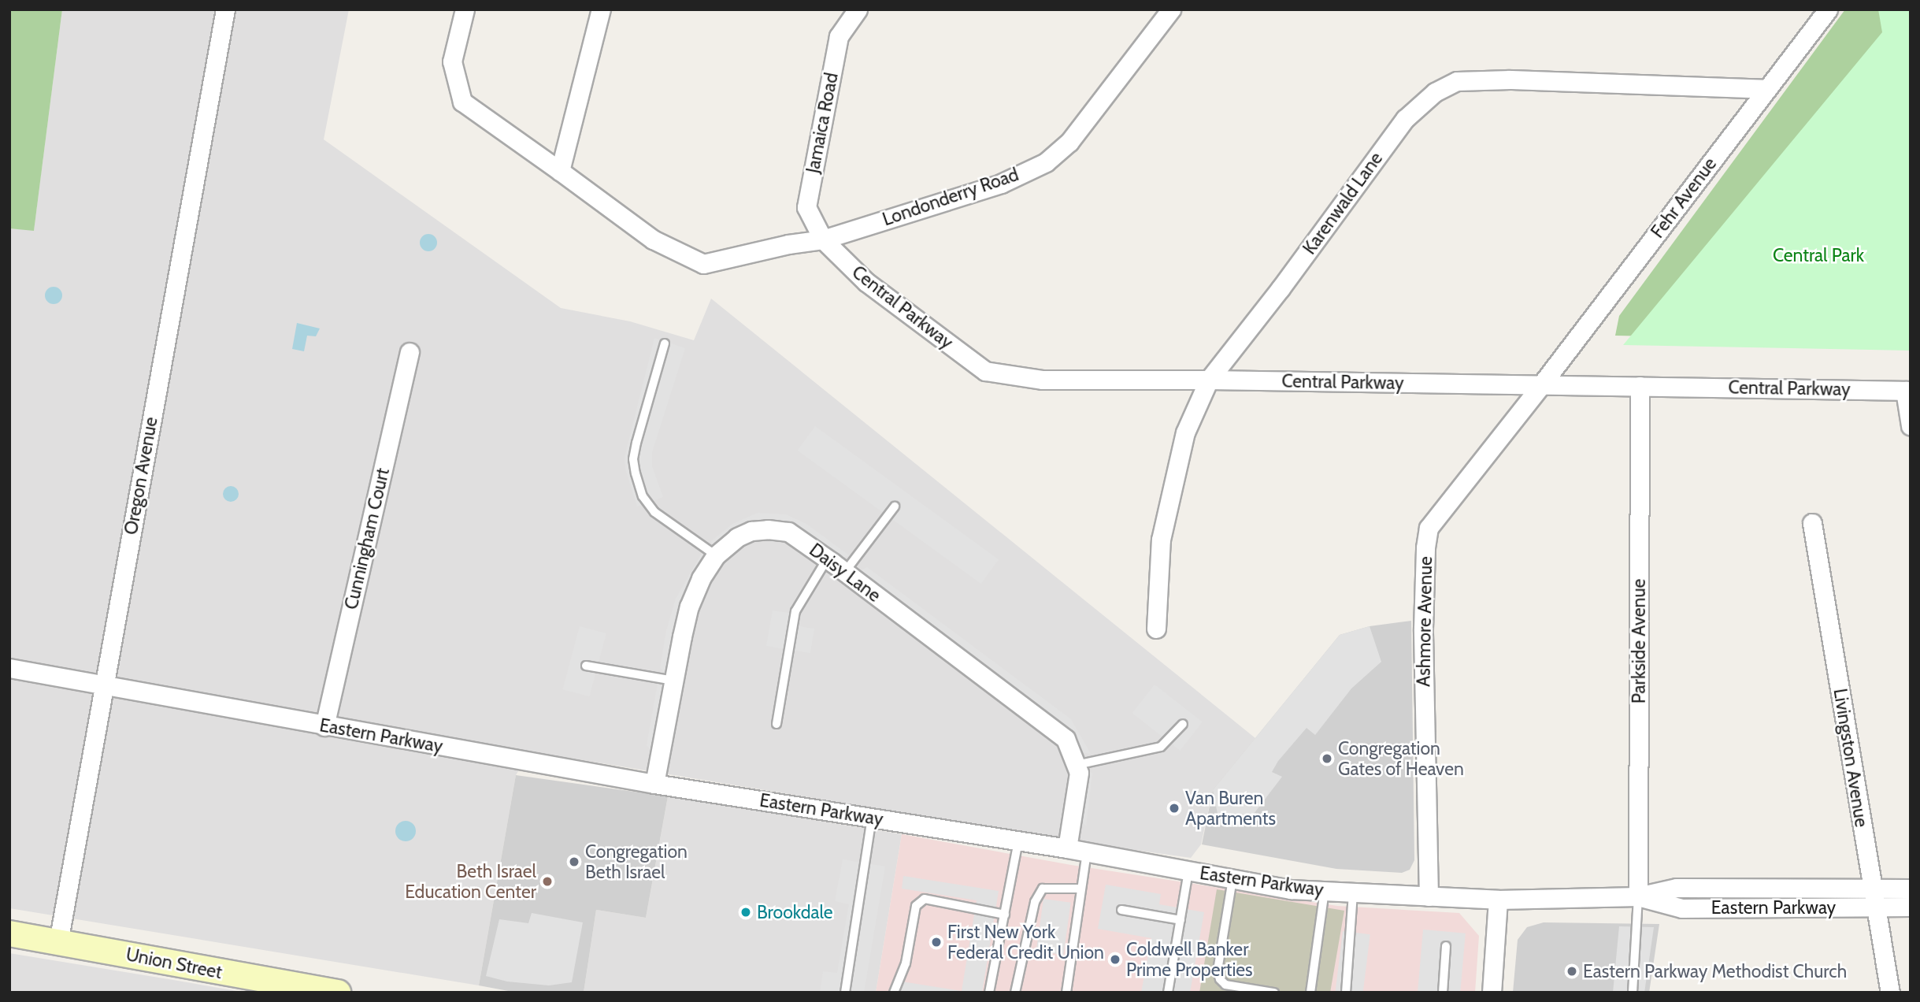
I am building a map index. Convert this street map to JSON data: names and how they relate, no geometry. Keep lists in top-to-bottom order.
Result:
{
  "streets": {
    "main road": ["Union Street"],
    "street": [
      "Jamaica Road",
      "Londonderry Road",
      "Fehr Avenue",
      "Karenwald Lane",
      "Central Parkway",
      "Oregon Avenue",
      "Cunningham Court",
      "Daisy Lane",
      "Ashmore Avenue",
      "Parkside Avenue",
      "Eastern Parkway",
      "Livingston Avenue"
    ]
  },
  "crossings": [
    ["Jamaica Road", "Londonderry Road"],
    ["Jamaica Road", "Central Parkway"],
    ["Londonderry Road", "Central Parkway"],
    ["Fehr Avenue", "Karenwald Lane"],
    ["Fehr Avenue", "Central Parkway"],
    ["Fehr Avenue", "Ashmore Avenue"],
    ["Karenwald Lane", "Central Parkway"],
    ["Central Parkway", "Ashmore Avenue"],
    ["Central Parkway", "Parkside Avenue"],
    ["Oregon Avenue", "Eastern Parkway"],
    ["Oregon Avenue", "Union Street"],
    ["Cunningham Court", "Eastern Parkway"],
    ["Daisy Lane", "Eastern Parkway"],
    ["Ashmore Avenue", "Eastern Parkway"],
    ["Parkside Avenue", "Eastern Parkway"],
    ["Eastern Parkway", "Livingston Avenue"]
  ],
  "parks": ["Central Park"],
  "places": [
    "Congregation Gates of Heaven",
    "Van Buren Apartments",
    "Congregation Beth Israel",
    "Beth Israel Education Center",
    "Brookdale",
    "First New York Federal Credit Union",
    "Coldwell Banker Prime Properties",
    "Eastern Parkway Methodist Church"
  ]
}
